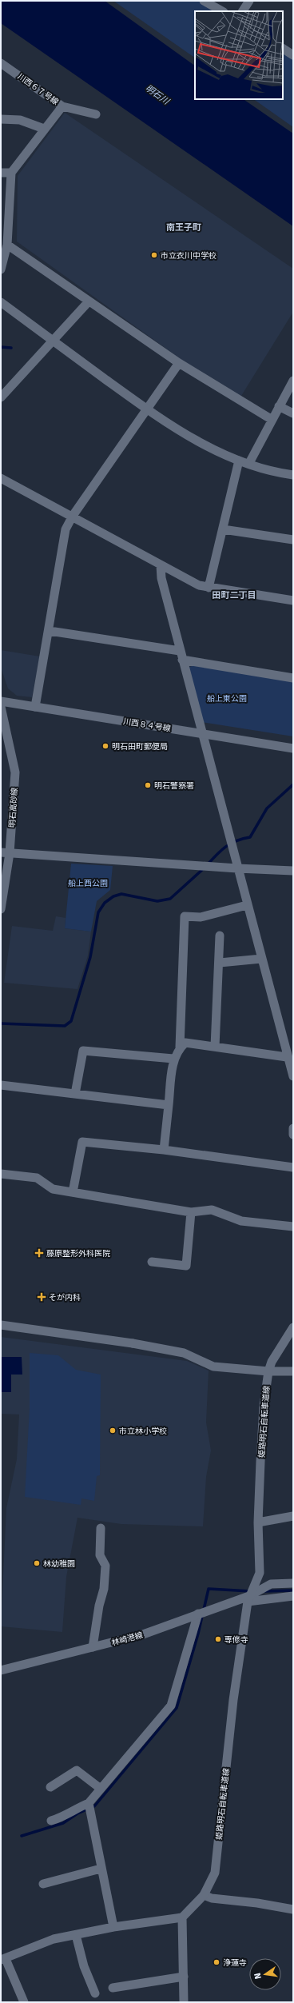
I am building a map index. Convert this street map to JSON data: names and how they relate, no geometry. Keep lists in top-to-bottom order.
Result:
{
  "streets": {
    "street": [
      "川西６７号線",
      "川西８４号線",
      "明石高砂線",
      "姫路明石自転車道線",
      "林崎港線"
    ]
  },
  "crossings": [
    ["姫路明石自転車道線", "林崎港線"]
  ],
  "districts": ["南王子町", "田町二丁目"],
  "water": ["明石川"],
  "parks": ["船上東公園", "船上西公園"],
  "places": {
    "other": [
      "市立衣川中学校",
      "明石田町郵便局",
      "明石警察署",
      "市立林小学校",
      "林幼稚園",
      "専修寺",
      "浄蓮寺"
    ],
    "health": ["藤原整形外科医院", "そが内科"]
  },
  "north": "left"
}
